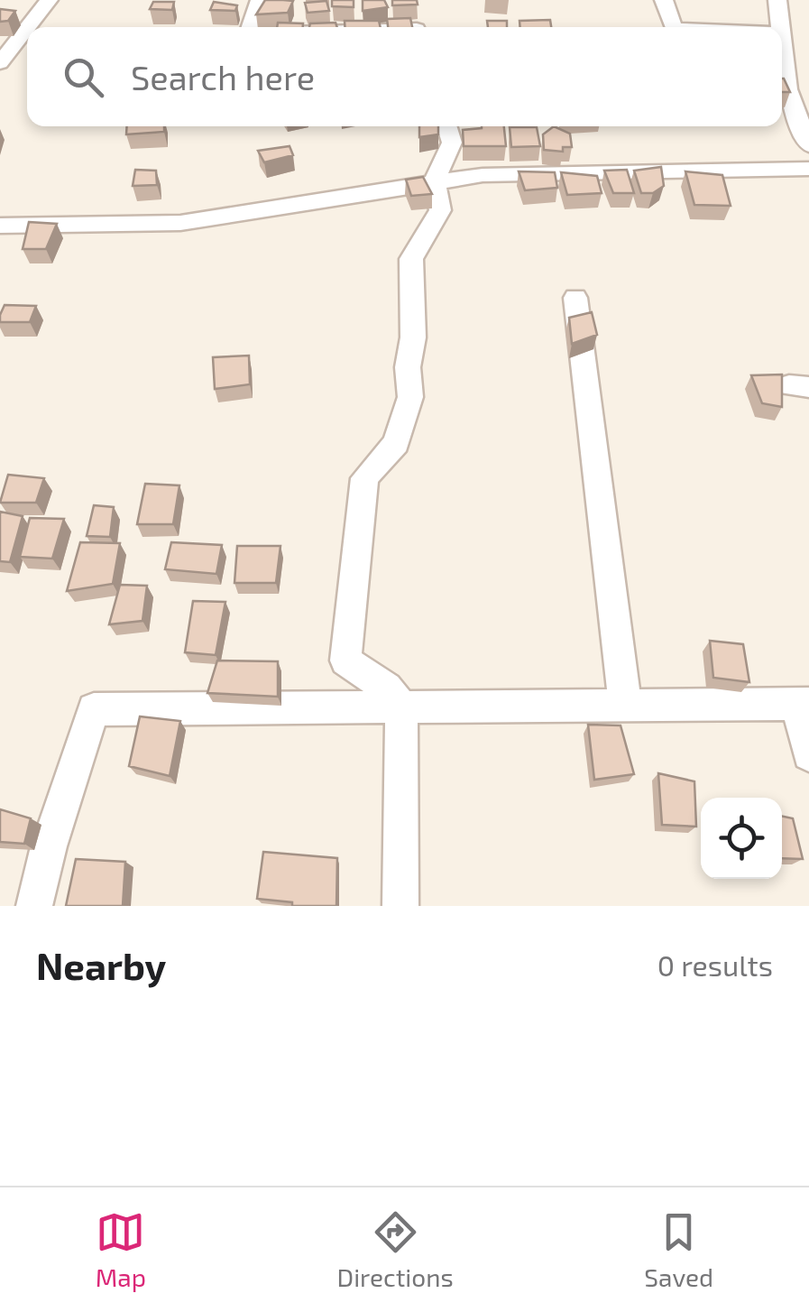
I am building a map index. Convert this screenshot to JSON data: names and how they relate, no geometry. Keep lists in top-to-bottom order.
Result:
{
  "page": {
    "search": "Search here",
    "heading": ["Nearby", "0 results"],
    "nav": ["Map", "Directions", "Saved"]
  }
}
